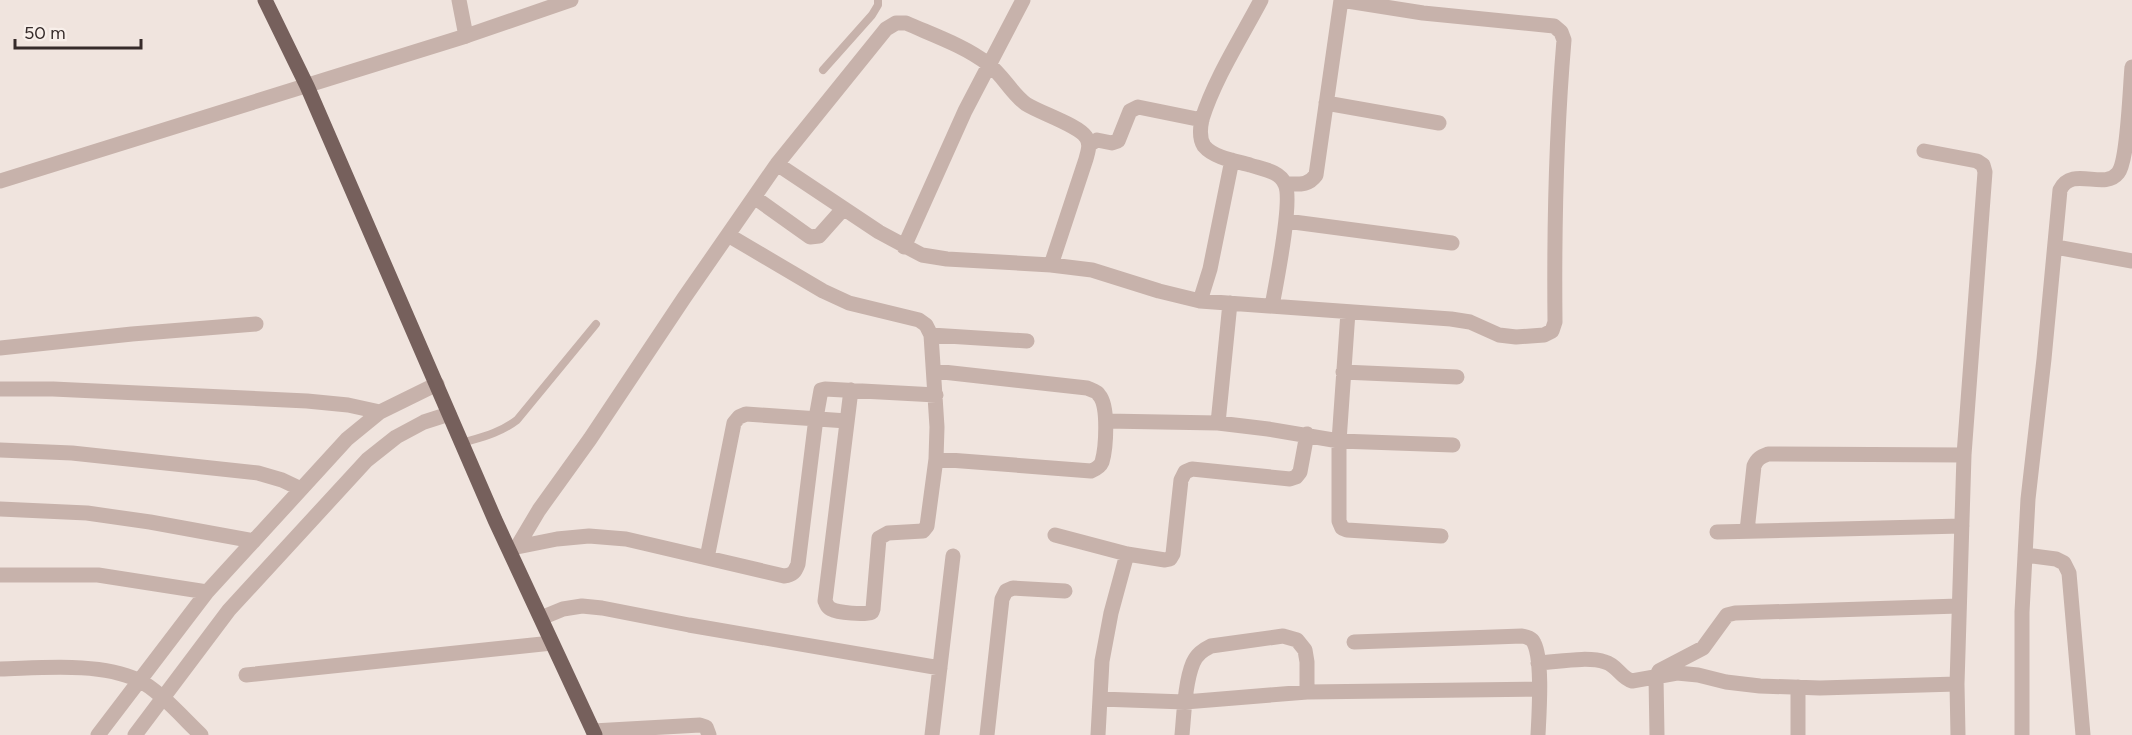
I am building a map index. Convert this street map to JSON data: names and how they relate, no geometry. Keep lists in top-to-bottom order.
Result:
{
  "scale_bar": "50 m"
}
